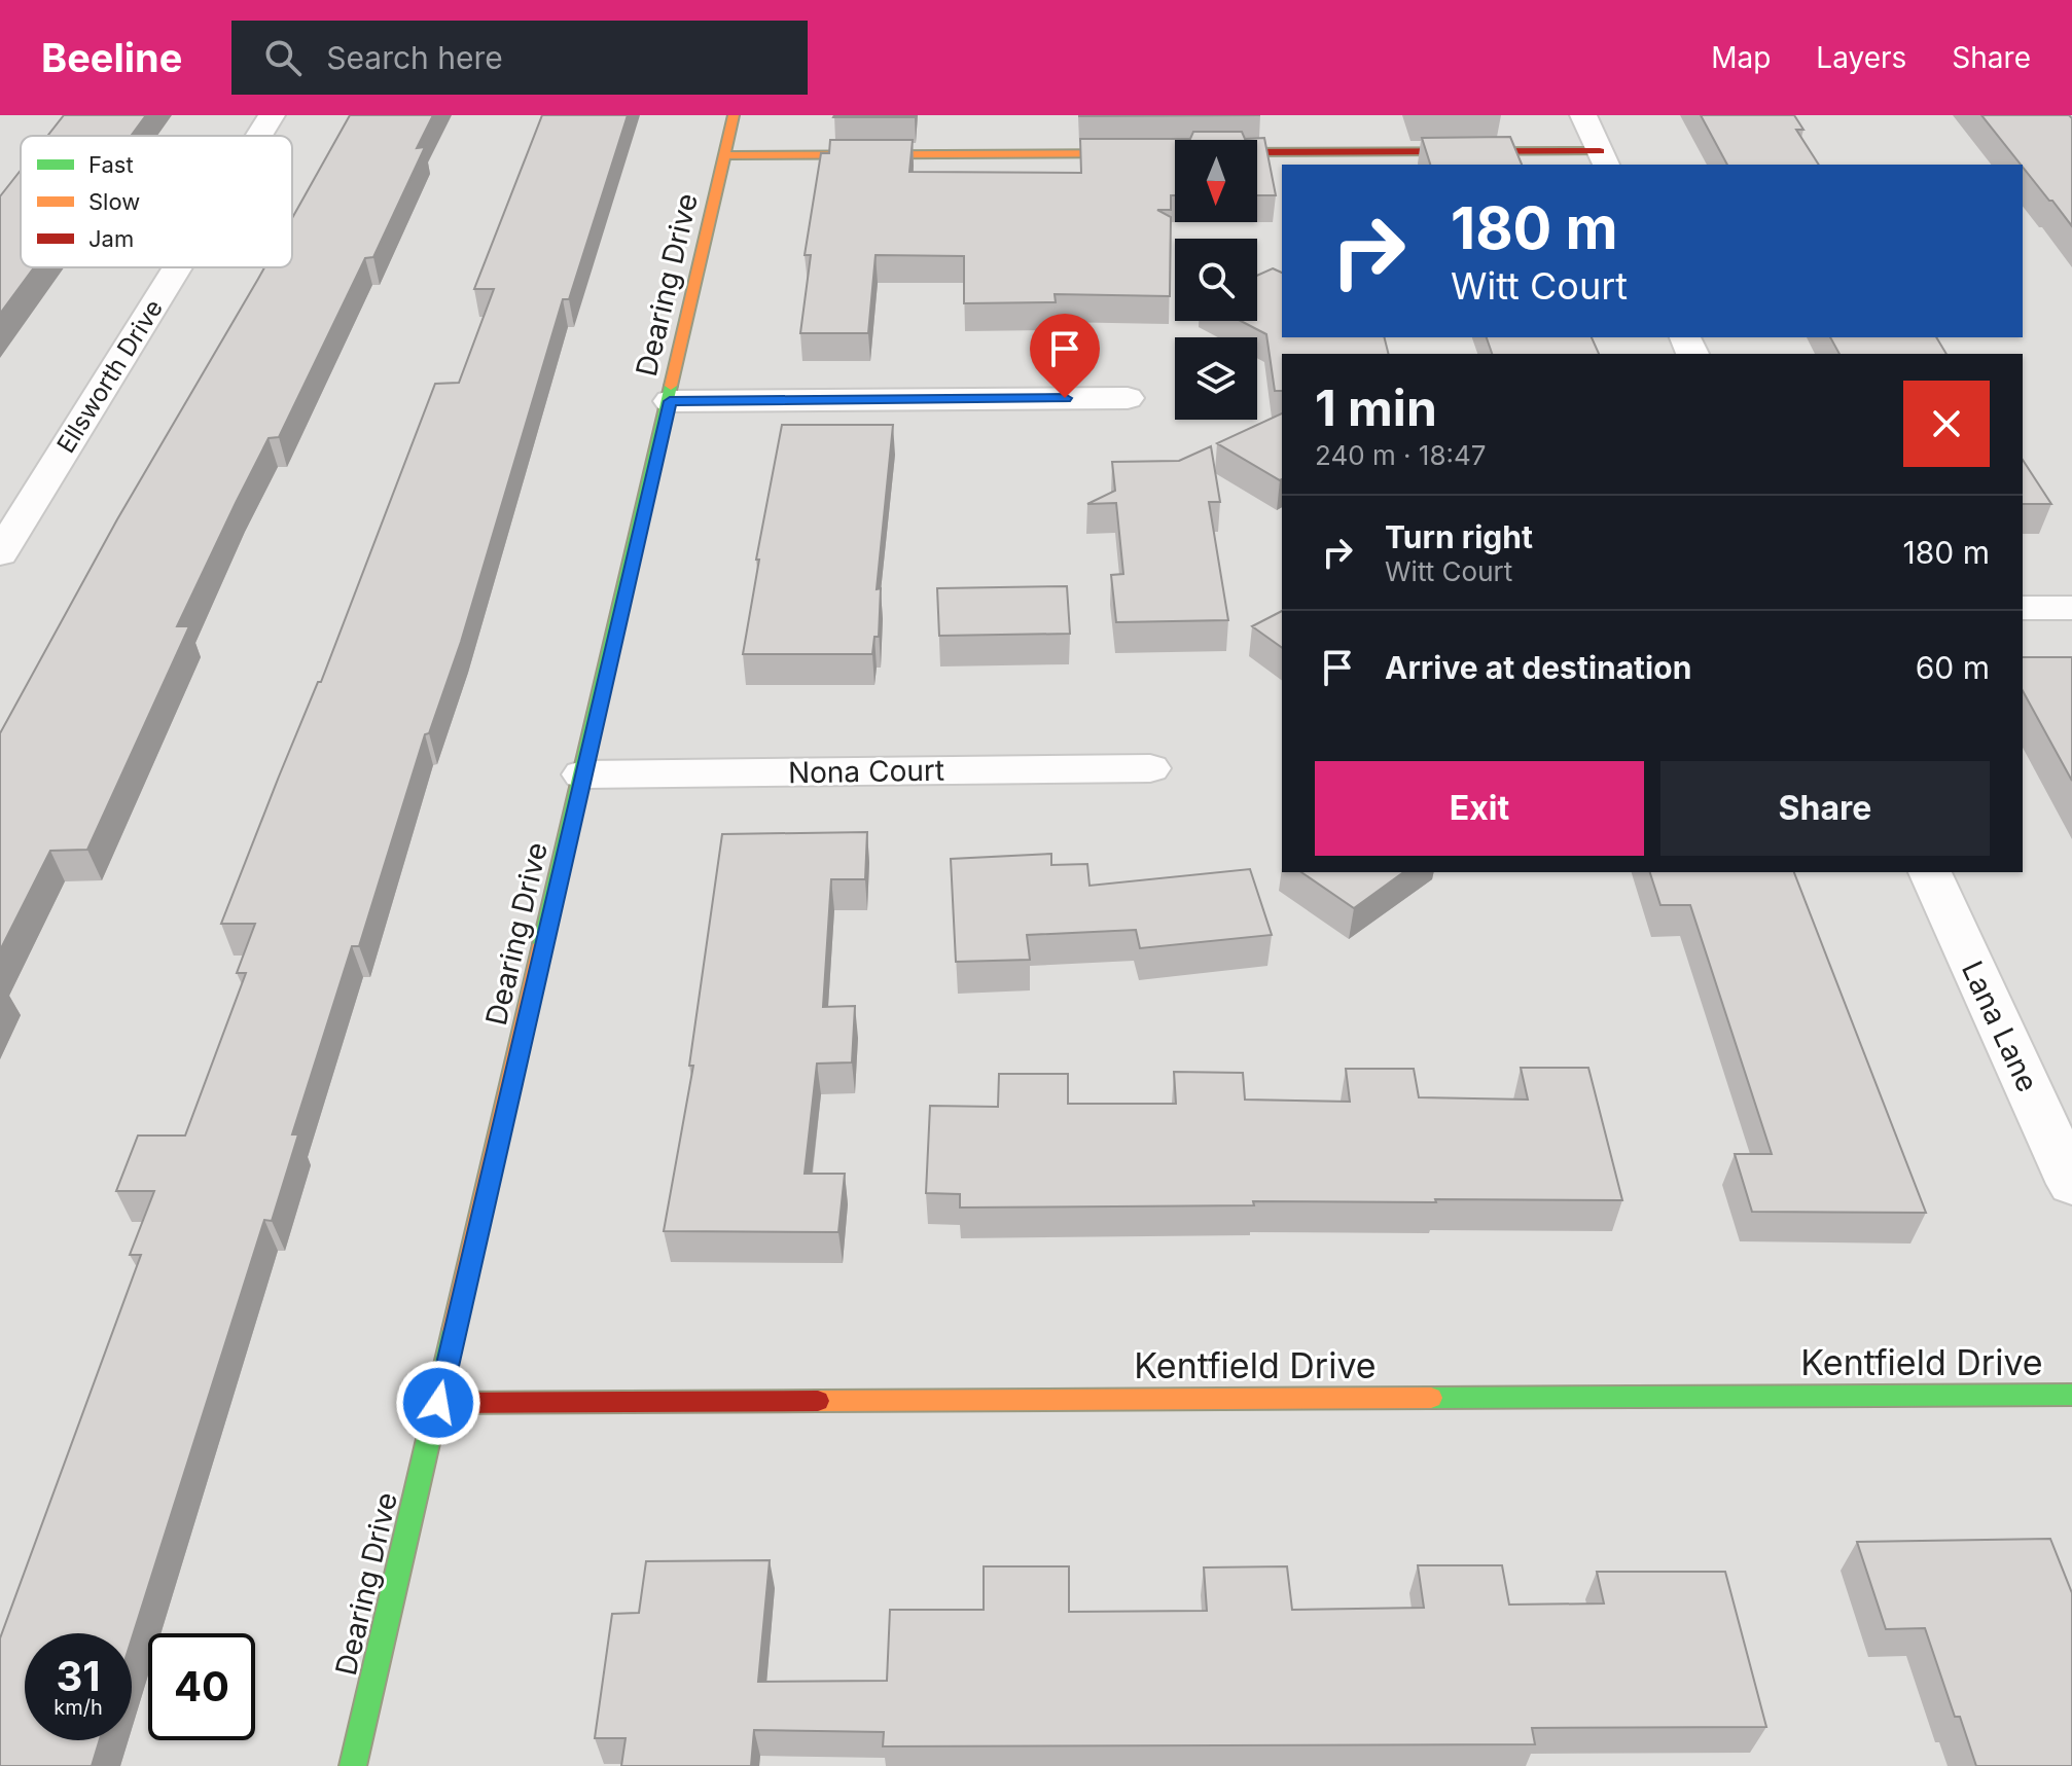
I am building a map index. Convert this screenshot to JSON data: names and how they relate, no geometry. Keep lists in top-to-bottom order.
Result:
{
  "streets": {
    "street": [
      "Dearing Drive",
      "Ellsworth Drive",
      "Nona Court",
      "Lana Lane",
      "Kentfield Drive"
    ]
  },
  "crossings": [
    ["Dearing Drive", "Nona Court"],
    ["Dearing Drive", "Kentfield Drive"]
  ],
  "legend": ["Fast", "Slow", "Jam"],
  "north": "bottom",
  "page": {
    "header": "Beeline",
    "search": "Search here",
    "nav": ["Map", "Layers", "Share"],
    "turn": ["180 m", "Witt Court"],
    "heading": ["1 min", "240 m · 18:47"],
    "list": [
      {
        "name": "Turn right",
        "note": "Witt Court",
        "value": "180 m"
      },
      {
        "name": "Arrive at destination",
        "value": "60 m"
      }
    ],
    "buttons": ["Exit", "Share"],
    "speed": "31 km/h",
    "limit": "40"
  }
}
